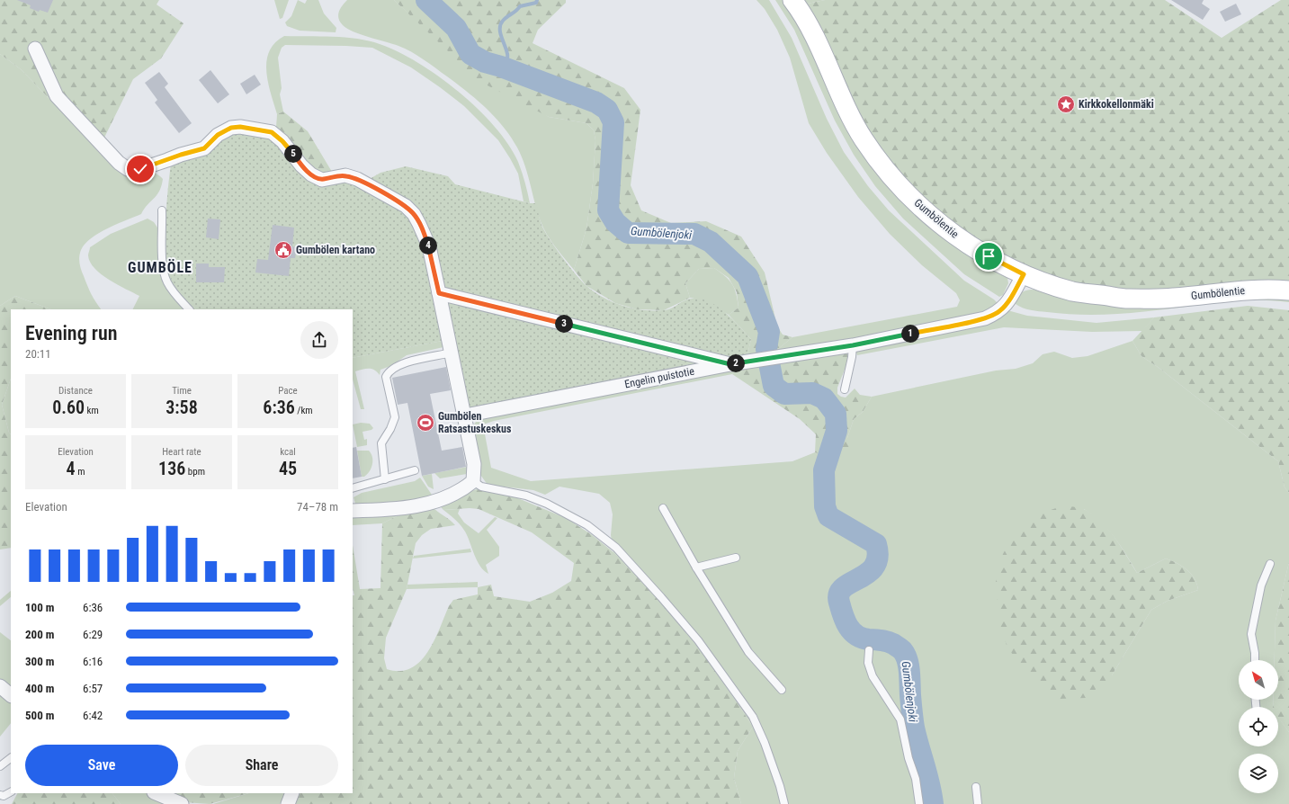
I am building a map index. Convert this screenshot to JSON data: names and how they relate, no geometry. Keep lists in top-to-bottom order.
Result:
{
  "streets": {
    "main road": ["Gumbölentie"],
    "street": ["Engelin puistotie"]
  },
  "crossings": [
    ["Gumbölentie", "Engelin puistotie"]
  ],
  "districts": ["GUMBÖLE"],
  "water": ["Gumbölenjoki"],
  "places": {
    "place": ["Kirkkokellonmäki"],
    "public building": ["Gumbölen kartano"],
    "sports": ["Gumbölen Ratsastuskeskus"]
  },
  "north": "top left",
  "page": {
    "pins": [
      "5",
      "4",
      "3",
      "1",
      "2"
    ],
    "heading": ["Evening run", "20:11"],
    "stats": [
      ["Distance", "0.60 km"],
      ["Time", "3:58"],
      ["Pace", "6:36 /km"],
      ["Elevation", "4 m"],
      ["Heart rate", "136 bpm"],
      ["kcal", "45"]
    ],
    "chart": ["Elevation", "74–78 m"],
    "list": [
      {
        "name": "100 m",
        "note": "6:36"
      },
      {
        "name": "200 m",
        "note": "6:29"
      },
      {
        "name": "300 m",
        "note": "6:16"
      },
      {
        "name": "400 m",
        "note": "6:57"
      },
      {
        "name": "500 m",
        "note": "6:42"
      }
    ],
    "buttons": ["Save", "Share"]
  }
}
